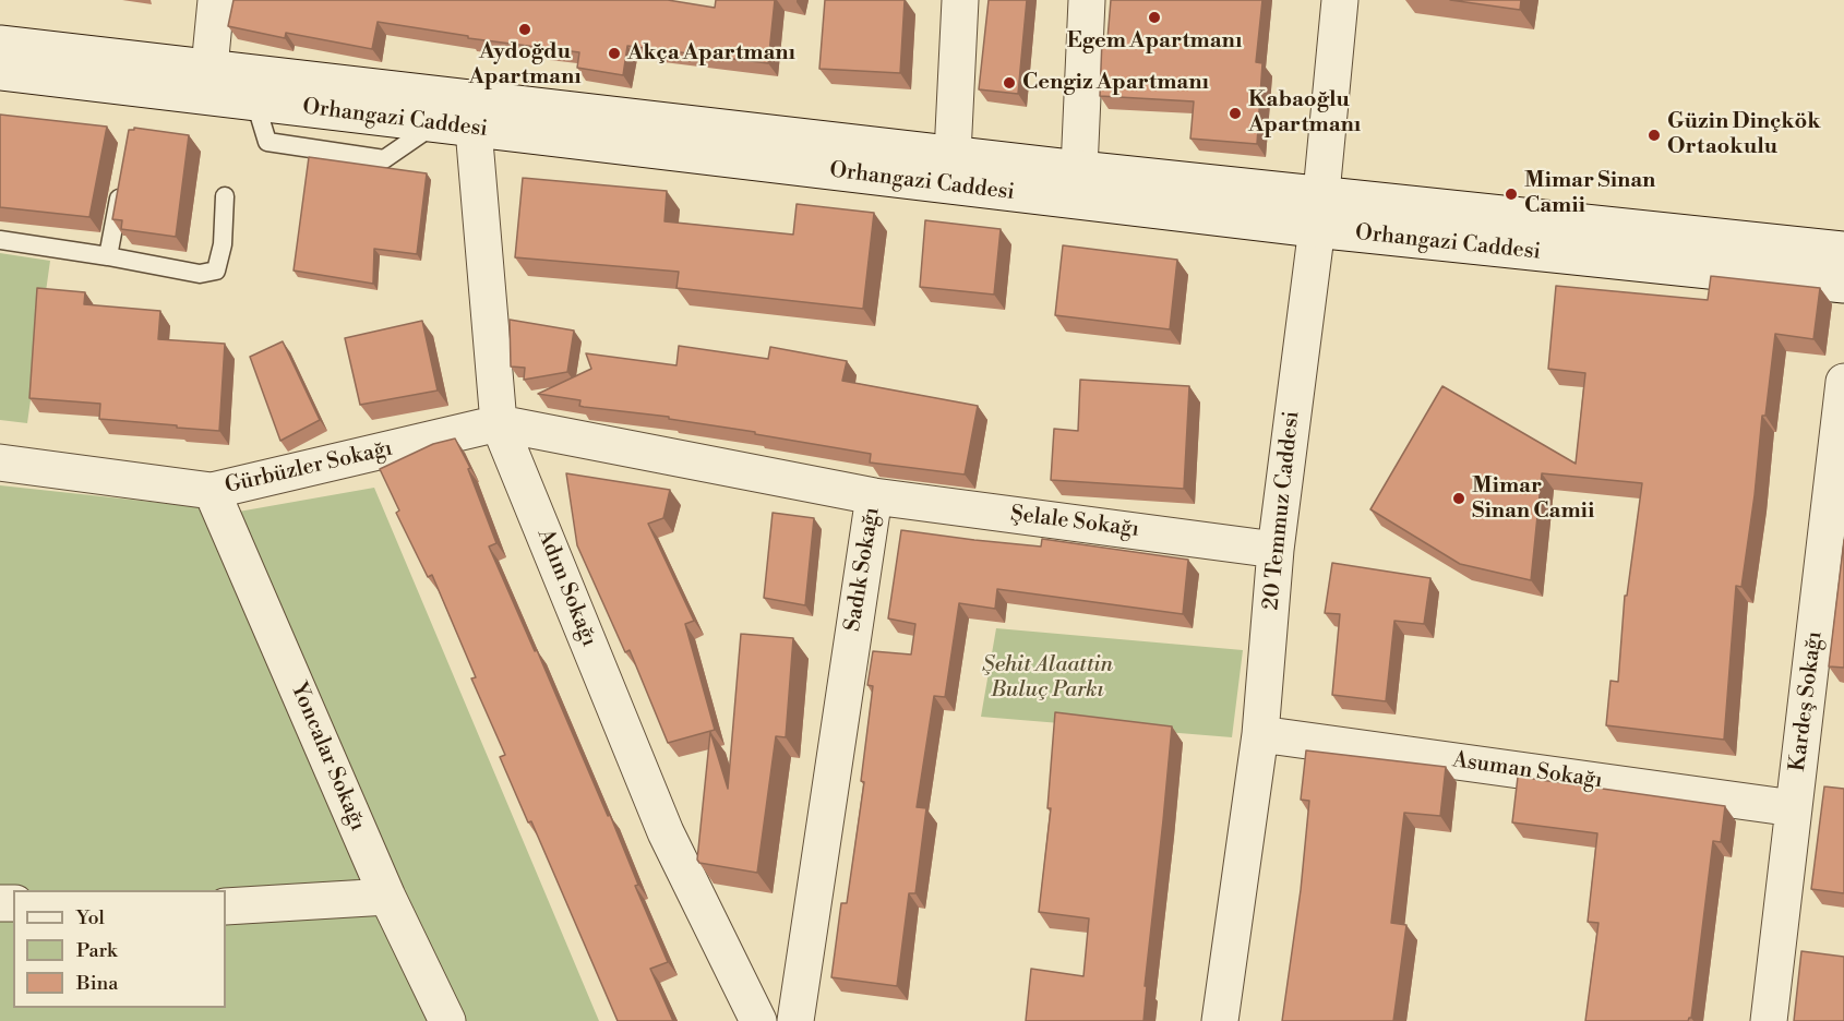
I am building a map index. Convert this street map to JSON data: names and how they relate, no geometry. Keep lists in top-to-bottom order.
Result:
{
  "streets": {
    "street": [
      "Orhangazi Caddesi",
      "Gürbüzler Sokağı",
      "20 Temmuz Caddesi",
      "Şelale Sokağı",
      "Sadık Sokağı",
      "Adım Sokağı",
      "Kardeş Sokağı",
      "Yoncalar Sokağı",
      "Asuman Sokağı"
    ]
  },
  "crossings": [
    ["Orhangazi Caddesi", "20 Temmuz Caddesi"],
    ["Orhangazi Caddesi", "Adım Sokağı"],
    ["Gürbüzler Sokağı", "Sadık Sokağı"],
    ["Gürbüzler Sokağı", "Adım Sokağı"],
    ["Gürbüzler Sokağı", "Yoncalar Sokağı"],
    ["20 Temmuz Caddesi", "Şelale Sokağı"],
    ["20 Temmuz Caddesi", "Asuman Sokağı"],
    ["Şelale Sokağı", "Sadık Sokağı"],
    ["Sadık Sokağı", "Adım Sokağı"],
    ["Kardeş Sokağı", "Asuman Sokağı"]
  ],
  "parks": ["Şehit Alaattin Buluç Parkı"],
  "places": [
    "Egem Apartmanı",
    "Aydoğdu Apartmanı",
    "Akça Apartmanı",
    "Cengiz Apartmanı",
    "Kabaoğlu Apartmanı",
    "Güzin Dinçkök Ortaokulu",
    "Mimar Sinan Cami̇i",
    "Mimar Sinan Camii"
  ],
  "legend": ["Yol", "Park", "Bina"]
}
